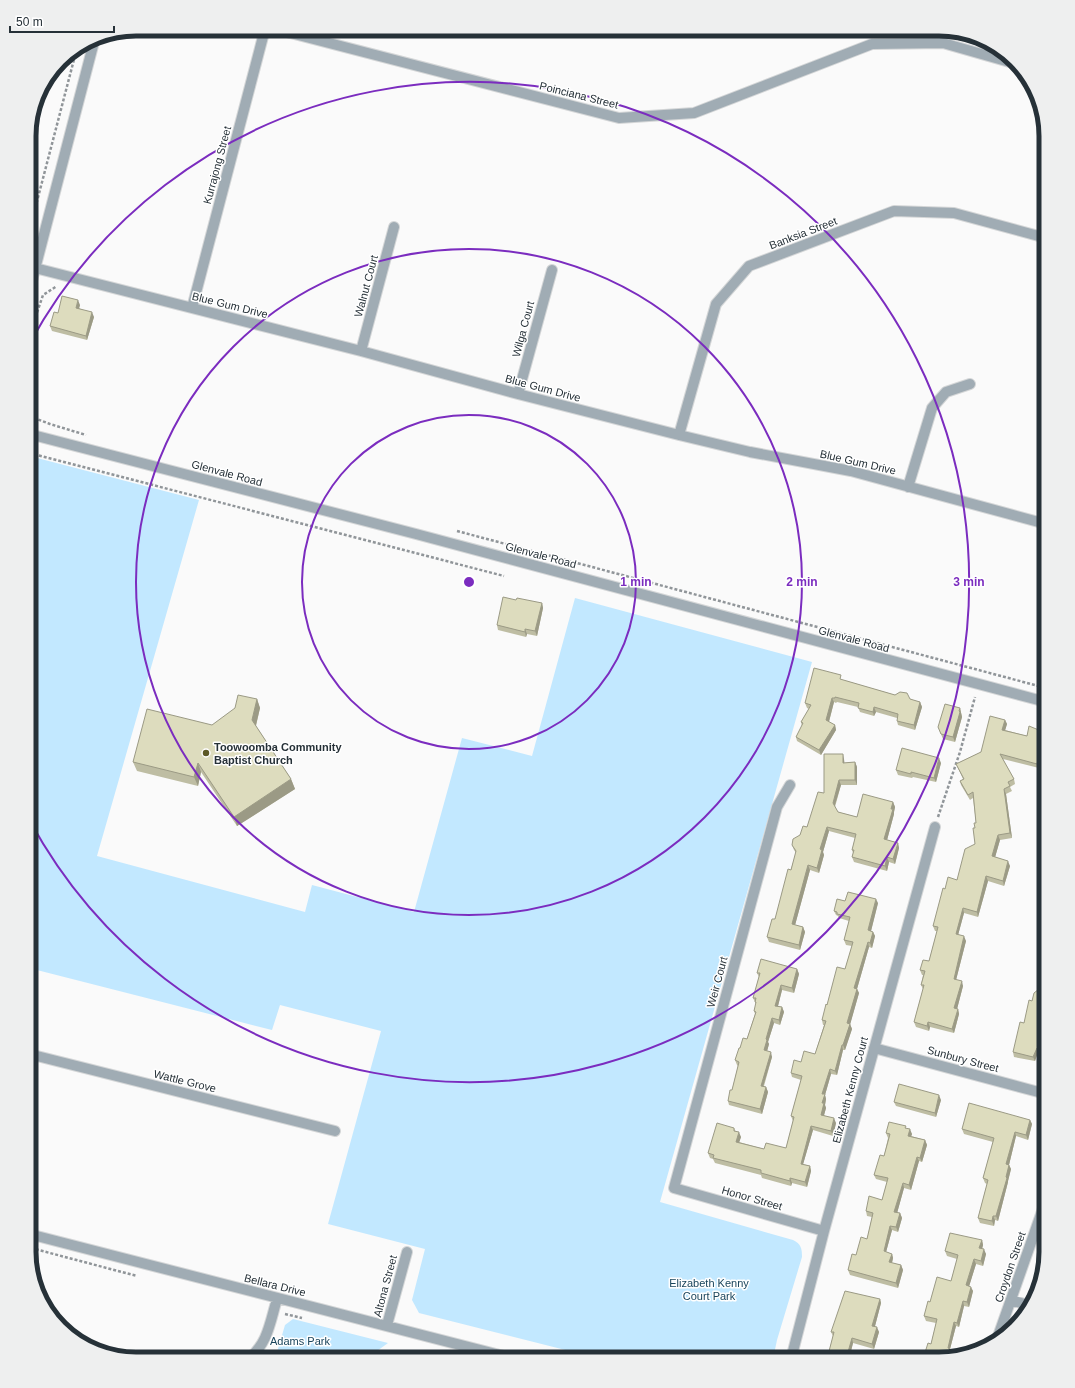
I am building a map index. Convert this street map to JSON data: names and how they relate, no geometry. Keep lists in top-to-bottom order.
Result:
{
  "streets": {
    "street": [
      "Poinciana Street",
      "Kurrajong Street",
      "Banksia Street",
      "Walnut Court",
      "Blue Gum Drive",
      "Wilga Court",
      "Glenvale Road",
      "Weir Court",
      "Sunbury Street",
      "Wattle Grove",
      "Elizabeth Kenny Court",
      "Honor Street",
      "Croydon Street",
      "Bellara Drive",
      "Altona Street"
    ]
  },
  "crossings": [
    ["Kurrajong Street", "Blue Gum Drive"],
    ["Banksia Street", "Blue Gum Drive"],
    ["Walnut Court", "Blue Gum Drive"],
    ["Blue Gum Drive", "Wilga Court"],
    ["Weir Court", "Honor Street"],
    ["Sunbury Street", "Elizabeth Kenny Court"],
    ["Elizabeth Kenny Court", "Honor Street"],
    ["Bellara Drive", "Altona Street"]
  ],
  "parks": ["Elizabeth Kenny Court Park", "Adams Park"],
  "places": ["Toowoomba Community Baptist Church"],
  "scale_bar": "50 m",
  "rings": ["1 min", "2 min", "3 min"]
}
